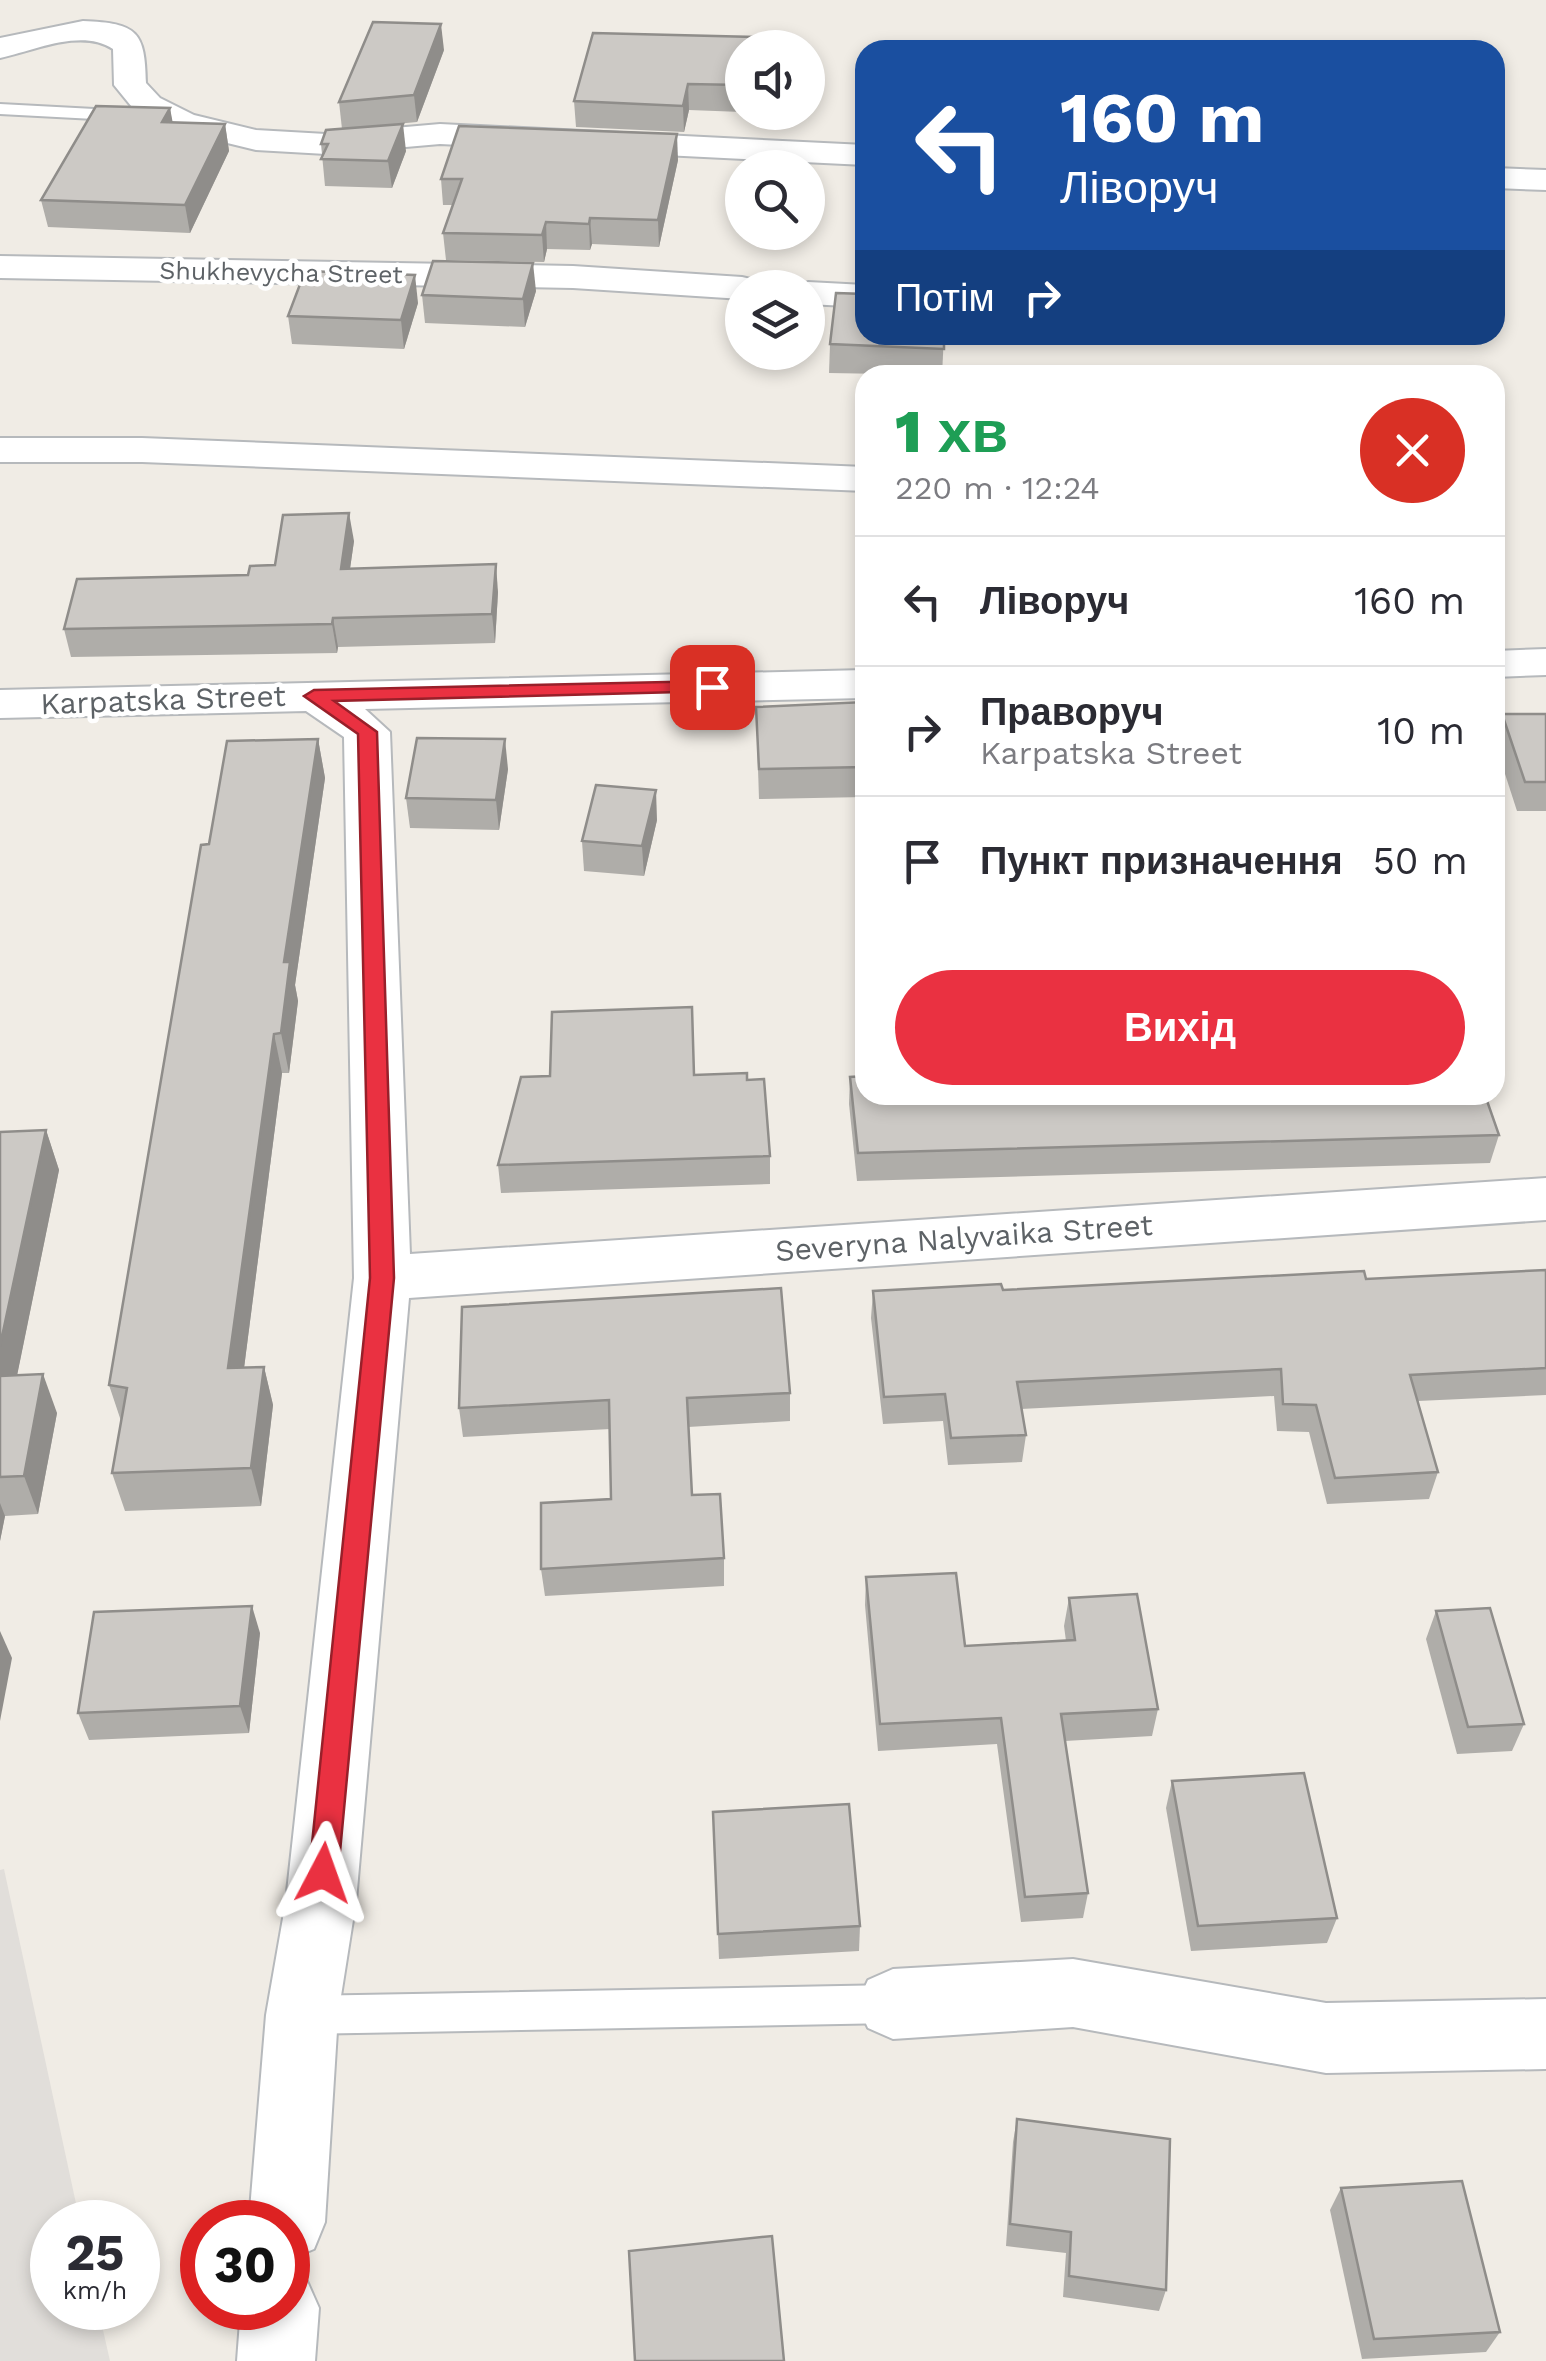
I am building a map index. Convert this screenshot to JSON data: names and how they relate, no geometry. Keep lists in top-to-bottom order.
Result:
{
  "streets": {
    "street": ["Shukhevycha Street", "Karpatska Street", "Severyna Nalyvaika Street"]
  },
  "page": {
    "turn": ["160 m", "Ліворуч"],
    "then": "Потім",
    "heading": ["1 хв", "220 m · 12:24"],
    "list": [
      {
        "name": "Ліворуч",
        "value": "160 m"
      },
      {
        "name": "Праворуч",
        "note": "Karpatska Street",
        "value": "10 m"
      },
      {
        "name": "Пункт призначення",
        "value": "50 m"
      }
    ],
    "buttons": "Вихід",
    "speed": "25 km/h",
    "limit": "30"
  }
}
